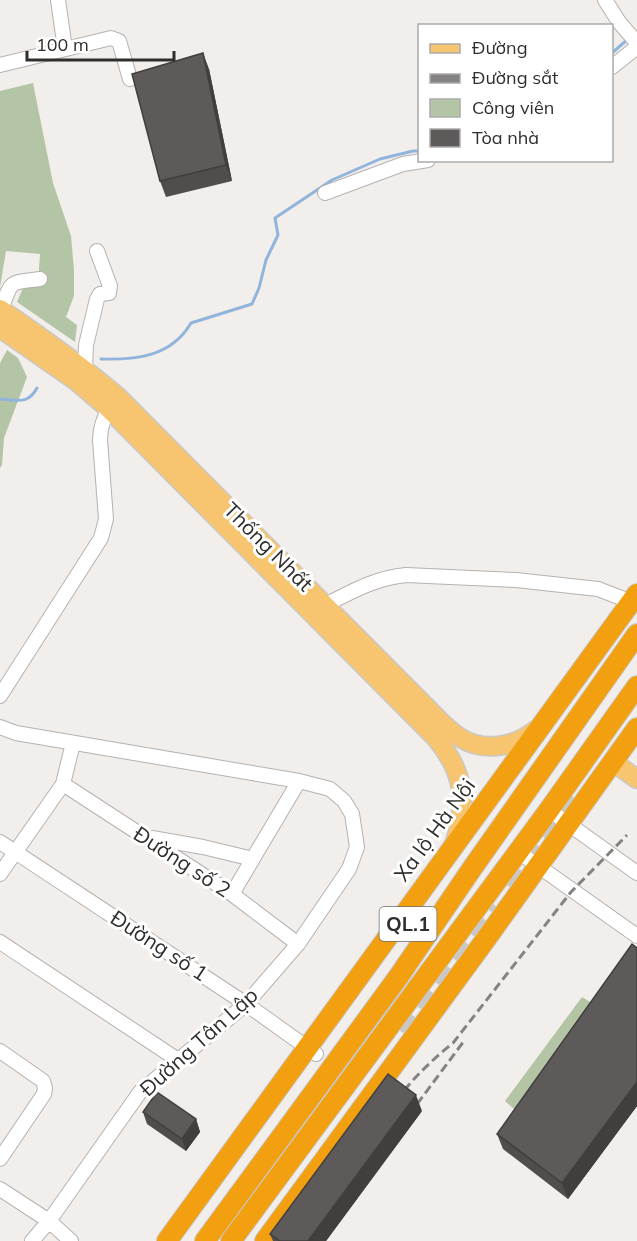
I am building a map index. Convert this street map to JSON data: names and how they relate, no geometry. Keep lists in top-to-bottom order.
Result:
{
  "streets": {
    "highway": ["Xa lộ Hà Nội", "QL.1"],
    "main road": ["Thống Nhất"],
    "street": ["Đường số 2", "Đường số 1", "Đường Tân Lập"]
  },
  "crossings": [
    ["Thống Nhất", "Xa lộ Hà Nội"],
    ["Xa lộ Hà Nội", "Đường số 1"],
    ["Đường số 2", "Đường Tân Lập"],
    ["Đường số 1", "Đường Tân Lập"]
  ],
  "legend": [
    "Đường",
    "Đường sắt",
    "Công viên",
    "Tòa nhà"
  ],
  "scale_bar": "100 m"
}
